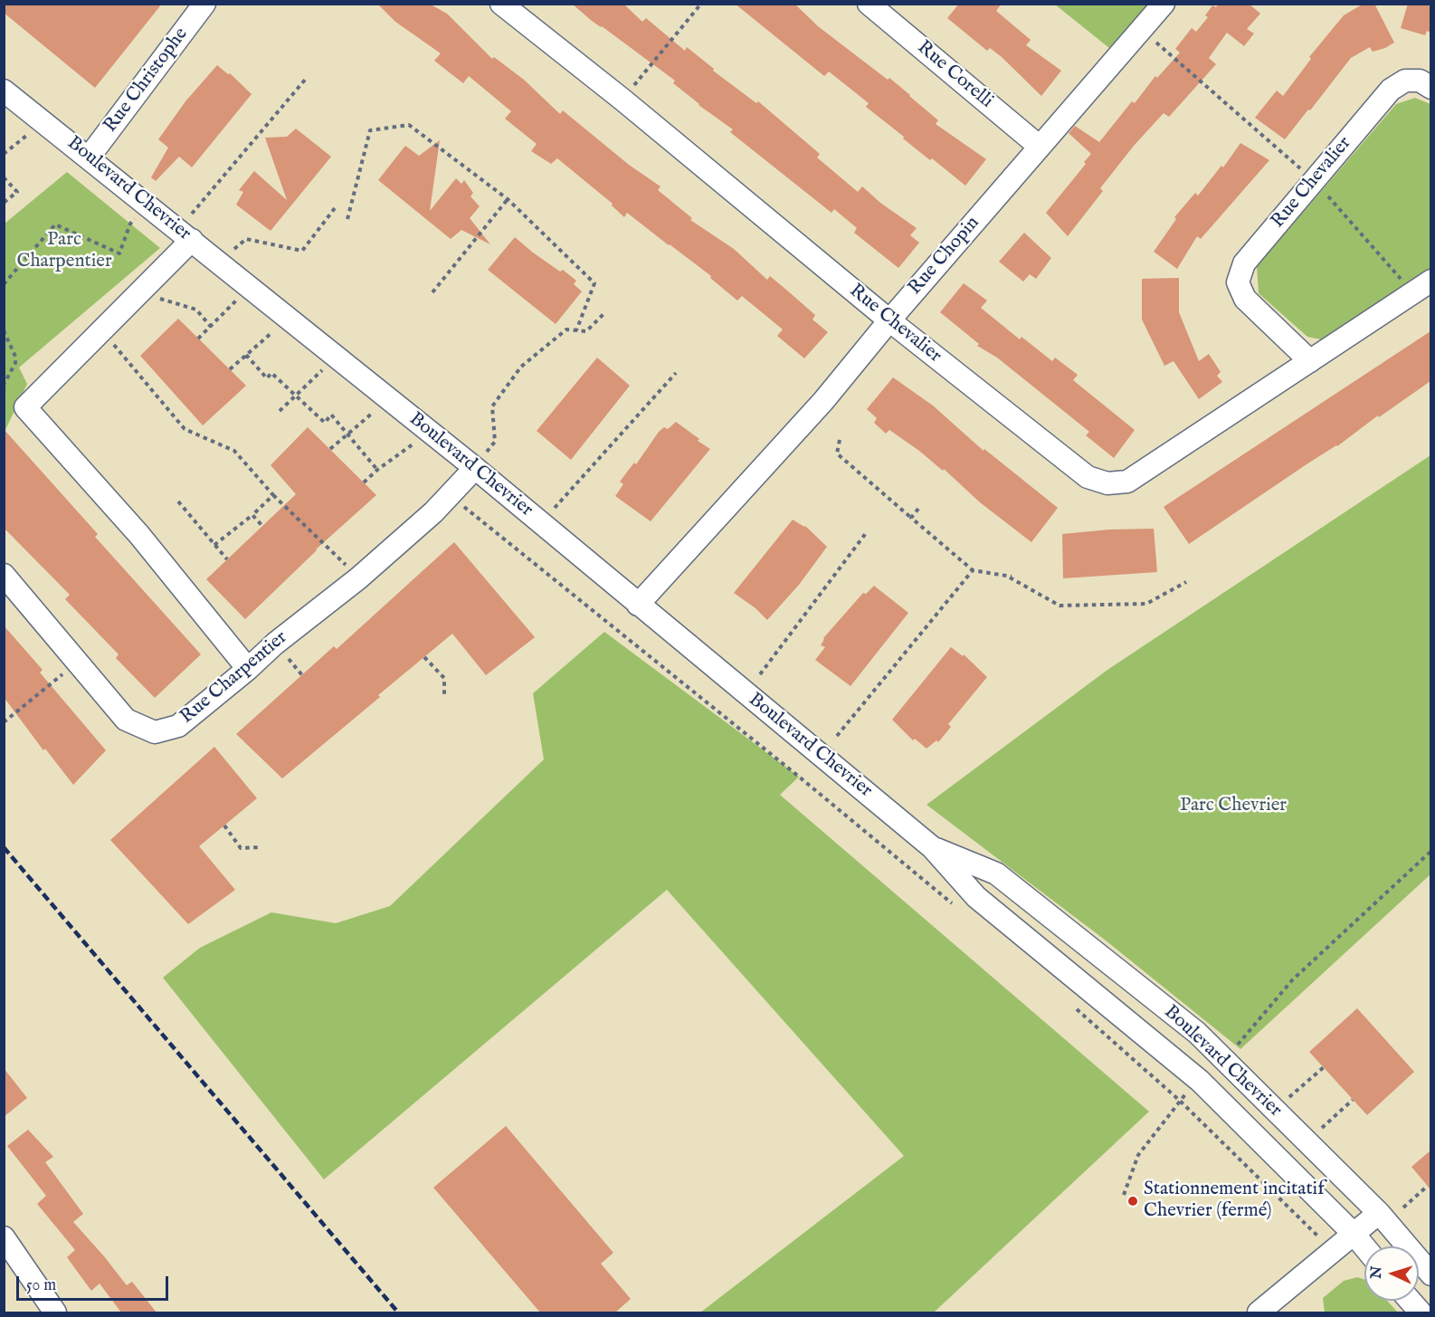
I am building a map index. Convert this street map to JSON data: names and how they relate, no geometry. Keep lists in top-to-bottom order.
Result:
{
  "streets": {
    "street": [
      "Rue Corelli",
      "Rue Christophe",
      "Rue Chevalier",
      "Boulevard Chevrier",
      "Rue Chopin",
      "Rue Charpentier"
    ]
  },
  "crossings": [
    ["Rue Corelli", "Rue Chopin"],
    ["Rue Christophe", "Boulevard Chevrier"],
    ["Rue Chevalier", "Rue Chopin"],
    ["Boulevard Chevrier", "Rue Chopin"],
    ["Boulevard Chevrier", "Rue Charpentier"]
  ],
  "parks": ["Parc Charpentier", "Parc Chevrier"],
  "places": ["Stationnement incitatif Chevrier (fermé)"],
  "scale_bar": "50 m",
  "north": "left"
}
